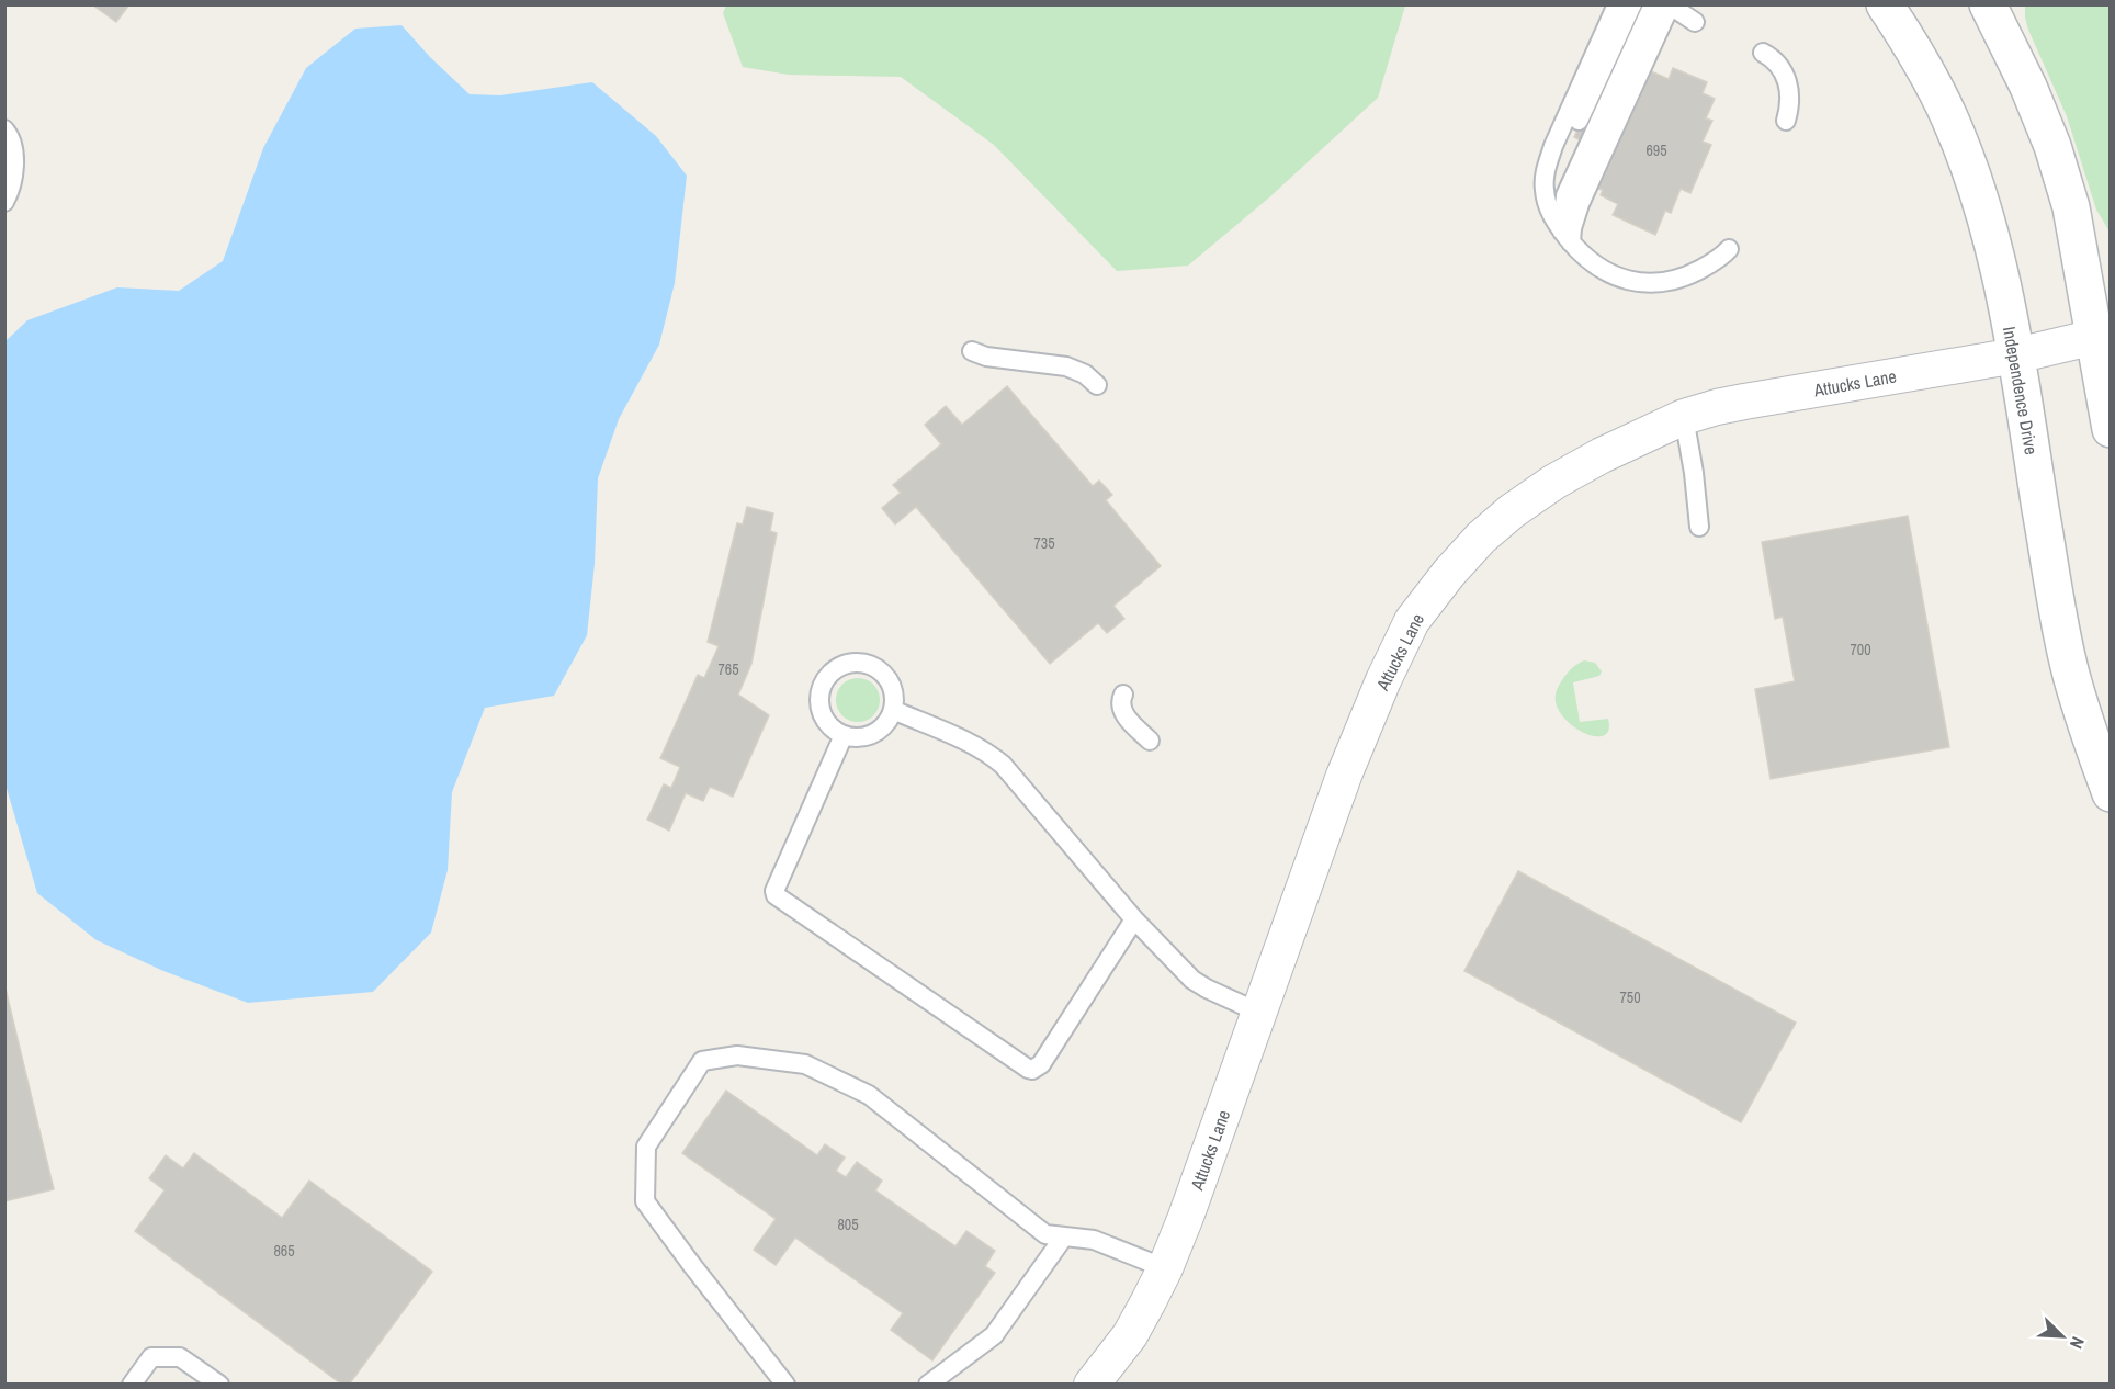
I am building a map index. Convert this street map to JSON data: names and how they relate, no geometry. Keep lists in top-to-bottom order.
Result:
{
  "streets": {
    "street": ["Attucks Lane", "Independence Drive"]
  },
  "crossings": [
    ["Attucks Lane", "Independence Drive"]
  ],
  "house_numbers": [
    "695",
    "735",
    "700",
    "765",
    "750",
    "805",
    "865"
  ],
  "north": "bottom right"
}
